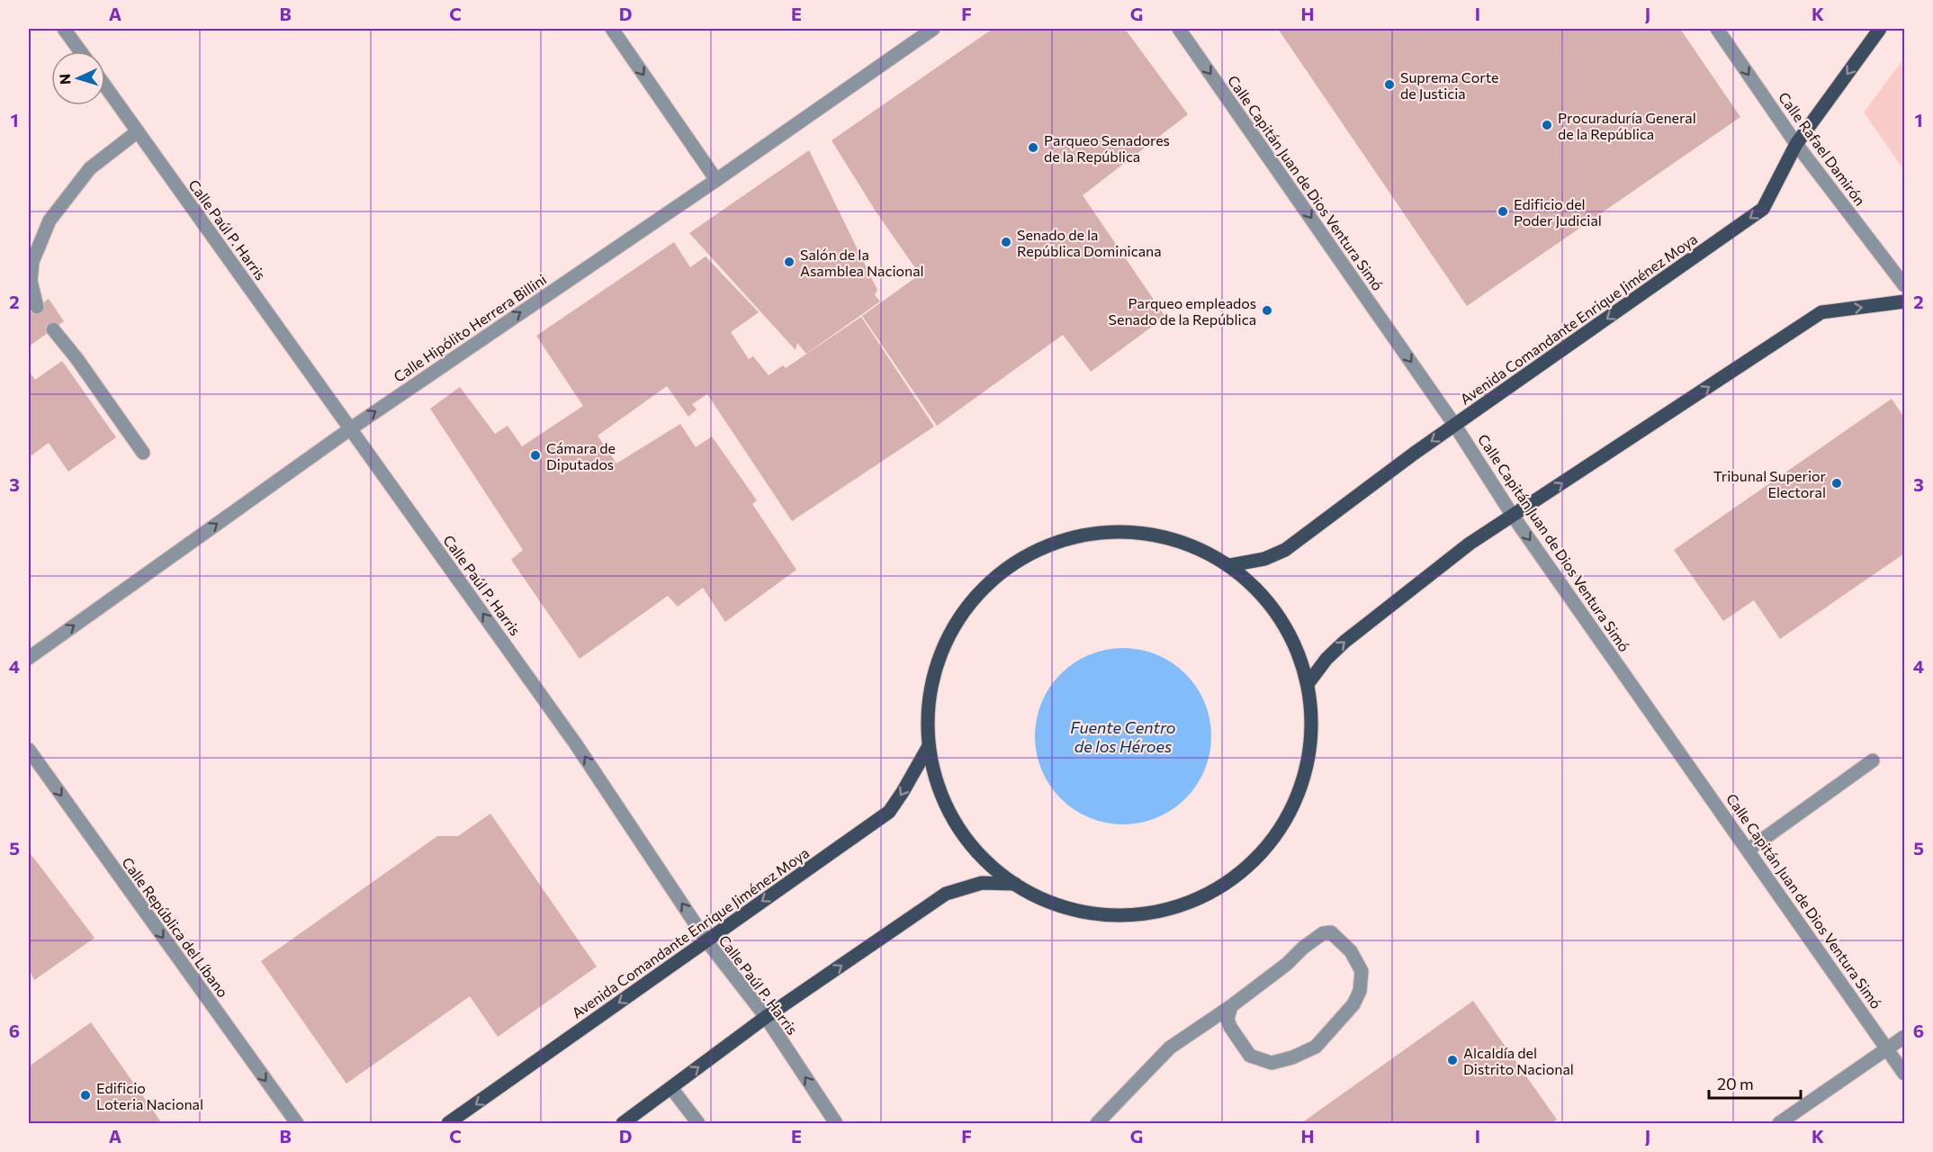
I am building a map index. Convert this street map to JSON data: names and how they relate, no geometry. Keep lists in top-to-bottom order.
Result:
{
  "streets": {
    "main road": ["Avenida Comandante Enrique Jiménez Moya"],
    "street": [
      "Calle Rafael Damirón",
      "Calle Capitán Juan de Dios Ventura Simó",
      "Calle Paúl P. Harris",
      "Calle Hipólito Herrera Billini",
      "Calle República del Líbano"
    ]
  },
  "crossings": [
    ["Calle Rafael Damirón", "Avenida Comandante Enrique Jiménez Moya"],
    ["Calle Capitán Juan de Dios Ventura Simó", "Avenida Comandante Enrique Jiménez Moya"],
    ["Calle Paúl P. Harris", "Avenida Comandante Enrique Jiménez Moya"],
    ["Calle Paúl P. Harris", "Calle Hipólito Herrera Billini"]
  ],
  "one_way": [
    "Calle Rafael Damirón",
    "Calle Capitán Juan de Dios Ventura Simó",
    "Calle Paúl P. Harris",
    "Calle Hipólito Herrera Billini",
    "Calle República del Líbano"
  ],
  "water": ["Fuente Centro de los Héroes"],
  "places": [
    "Suprema Corte de Justicia",
    "Procuraduría General de la República",
    "Parqueo Senadores de la República",
    "Edificio del Poder Judicial",
    "Senado de la República Dominicana",
    "Salón de la Asamblea Nacional",
    "Parqueo empleados Senado de la República",
    "Cámara de Diputados",
    "Tribunal Superior Electoral",
    "Alcaldía del Distrito Nacional",
    "Edificio Loteria Nacional"
  ],
  "scale_bar": "20 m",
  "north": "left",
  "grid": {
    "columns": [
      "A",
      "B",
      "C",
      "D",
      "E",
      "F",
      "G",
      "H",
      "I",
      "J",
      "K"
    ],
    "rows": [
      "1",
      "2",
      "3",
      "4",
      "5",
      "6"
    ]
  }
}
